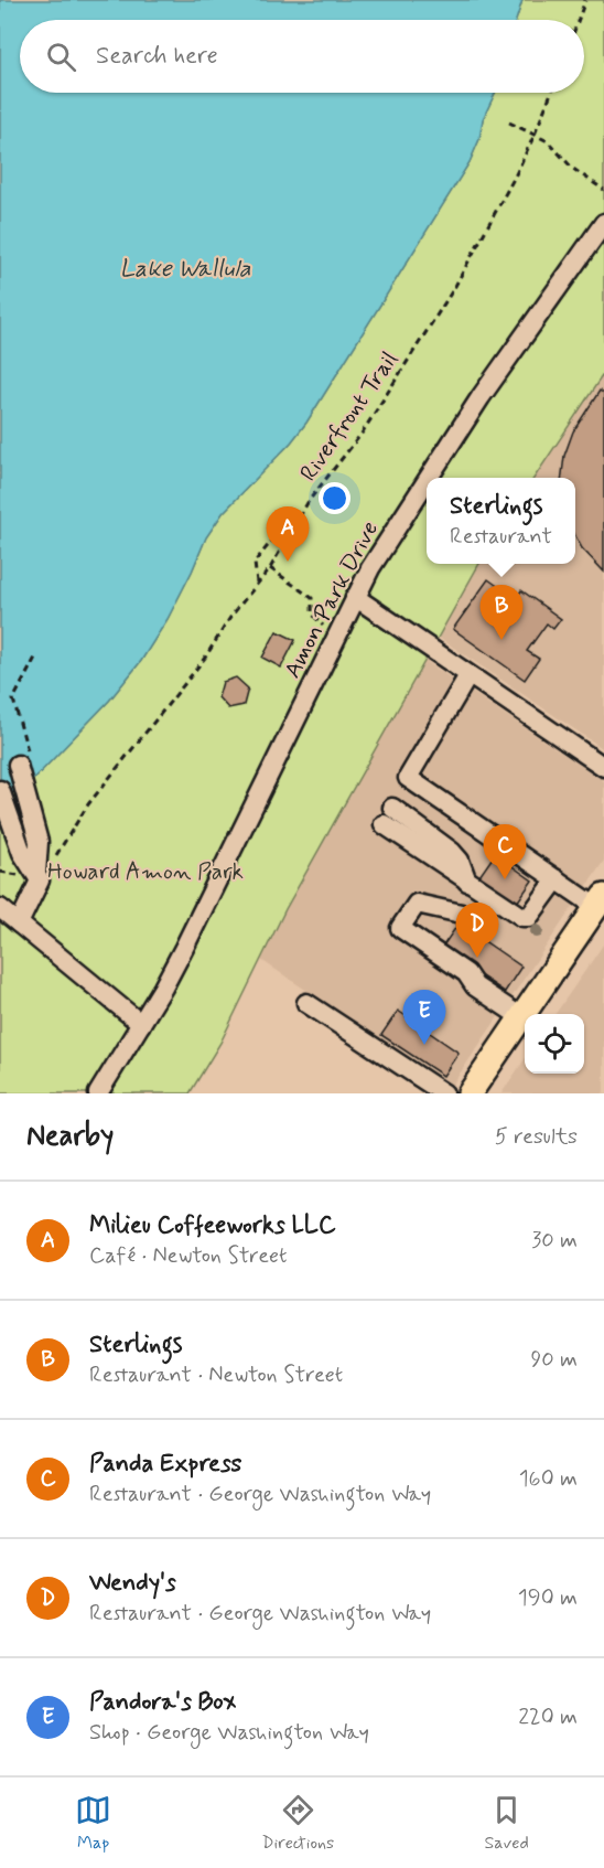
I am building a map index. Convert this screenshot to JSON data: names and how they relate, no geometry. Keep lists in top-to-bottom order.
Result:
{
  "streets": {
    "street": ["Amon Park Drive"],
    "path": ["Riverfront Trail"]
  },
  "water": ["Lake Wallula"],
  "parks": ["Howard Amon Park"],
  "page": {
    "search": "Search here",
    "popup": ["Sterlings", "Restaurant"],
    "pins": [
      "A",
      "B",
      "C",
      "D",
      "E"
    ],
    "heading": ["Nearby", "5 results"],
    "list": [
      {
        "mark": "A",
        "name": "Milieu Coffeeworks LLC",
        "note": "Café · Newton Street",
        "value": "30 m"
      },
      {
        "mark": "B",
        "name": "Sterlings",
        "note": "Restaurant · Newton Street",
        "value": "90 m"
      },
      {
        "mark": "C",
        "name": "Panda Express",
        "note": "Restaurant · George Washington Way",
        "value": "160 m"
      },
      {
        "mark": "D",
        "name": "Wendy's",
        "note": "Restaurant · George Washington Way",
        "value": "190 m"
      },
      {
        "mark": "E",
        "name": "Pandora's Box",
        "note": "Shop · George Washington Way",
        "value": "220 m"
      }
    ],
    "nav": ["Map", "Directions", "Saved"]
  }
}
